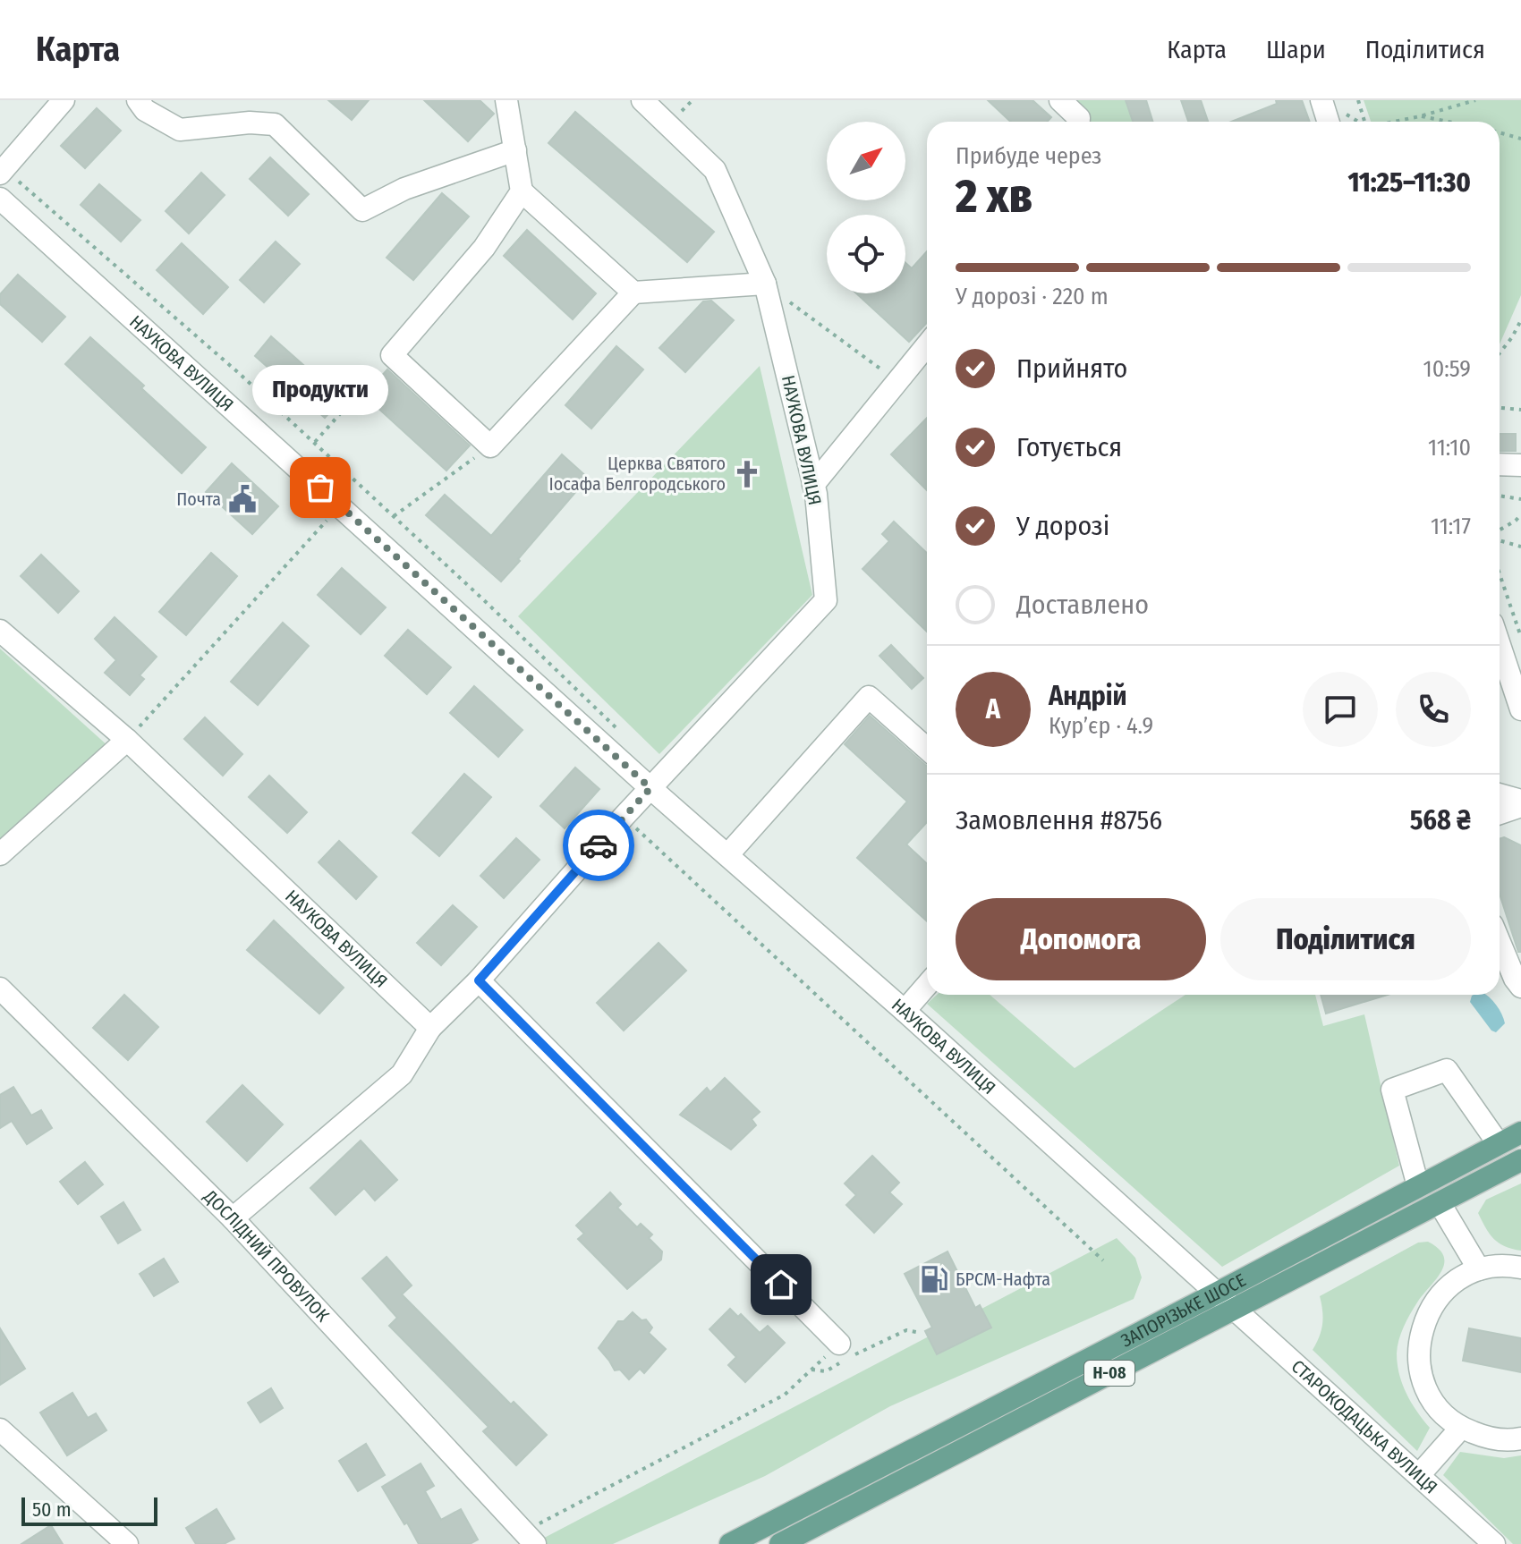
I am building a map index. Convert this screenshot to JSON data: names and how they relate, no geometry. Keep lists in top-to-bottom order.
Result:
{
  "streets": {
    "main road": ["ЗАПОРІЗЬКЕ ШОСЕ", "Н-08"],
    "street": ["НАУКОВА ВУЛИЦЯ", "ДОСЛІДНИЙ ПРОВУЛОК", "СТАРОКОДАЦЬКА ВУЛИЦЯ"]
  },
  "crossings": [
    ["НАУКОВА ВУЛИЦЯ", "ЗАПОРІЗЬКЕ ШОСЕ"],
    ["НАУКОВА ВУЛИЦЯ", "СТАРОКОДАЦЬКА ВУЛИЦЯ"],
    ["ЗАПОРІЗЬКЕ ШОСЕ", "СТАРОКОДАЦЬКА ВУЛИЦЯ"]
  ],
  "places": {
    "church": ["Церква Святого Іосафа Белгородського"],
    "other": ["Продукти"],
    "public building": ["Почта"],
    "fuel station": ["БРСМ-Нафта"]
  },
  "scale_bar": "50 m",
  "north": "top right",
  "page": {
    "header": "Карта",
    "nav": ["Карта", "Шари", "Поділитися"],
    "heading": ["2 хв", "Прибуде через", "11:25–11:30"],
    "panel": [
      "Андрій",
      "Кур’єр · 4.9",
      "Замовлення #8756",
      "568 ₴"
    ],
    "bar": "У дорозі · 220 m",
    "list": [
      ["Прийнято", "10:59"],
      ["Готується", "11:10"],
      ["У дорозі", "11:17"],
      "Доставлено"
    ],
    "bubble": "Продукти",
    "round": "А",
    "buttons": ["Допомога", "Поділитися"],
    "scale": "50 m"
  }
}
